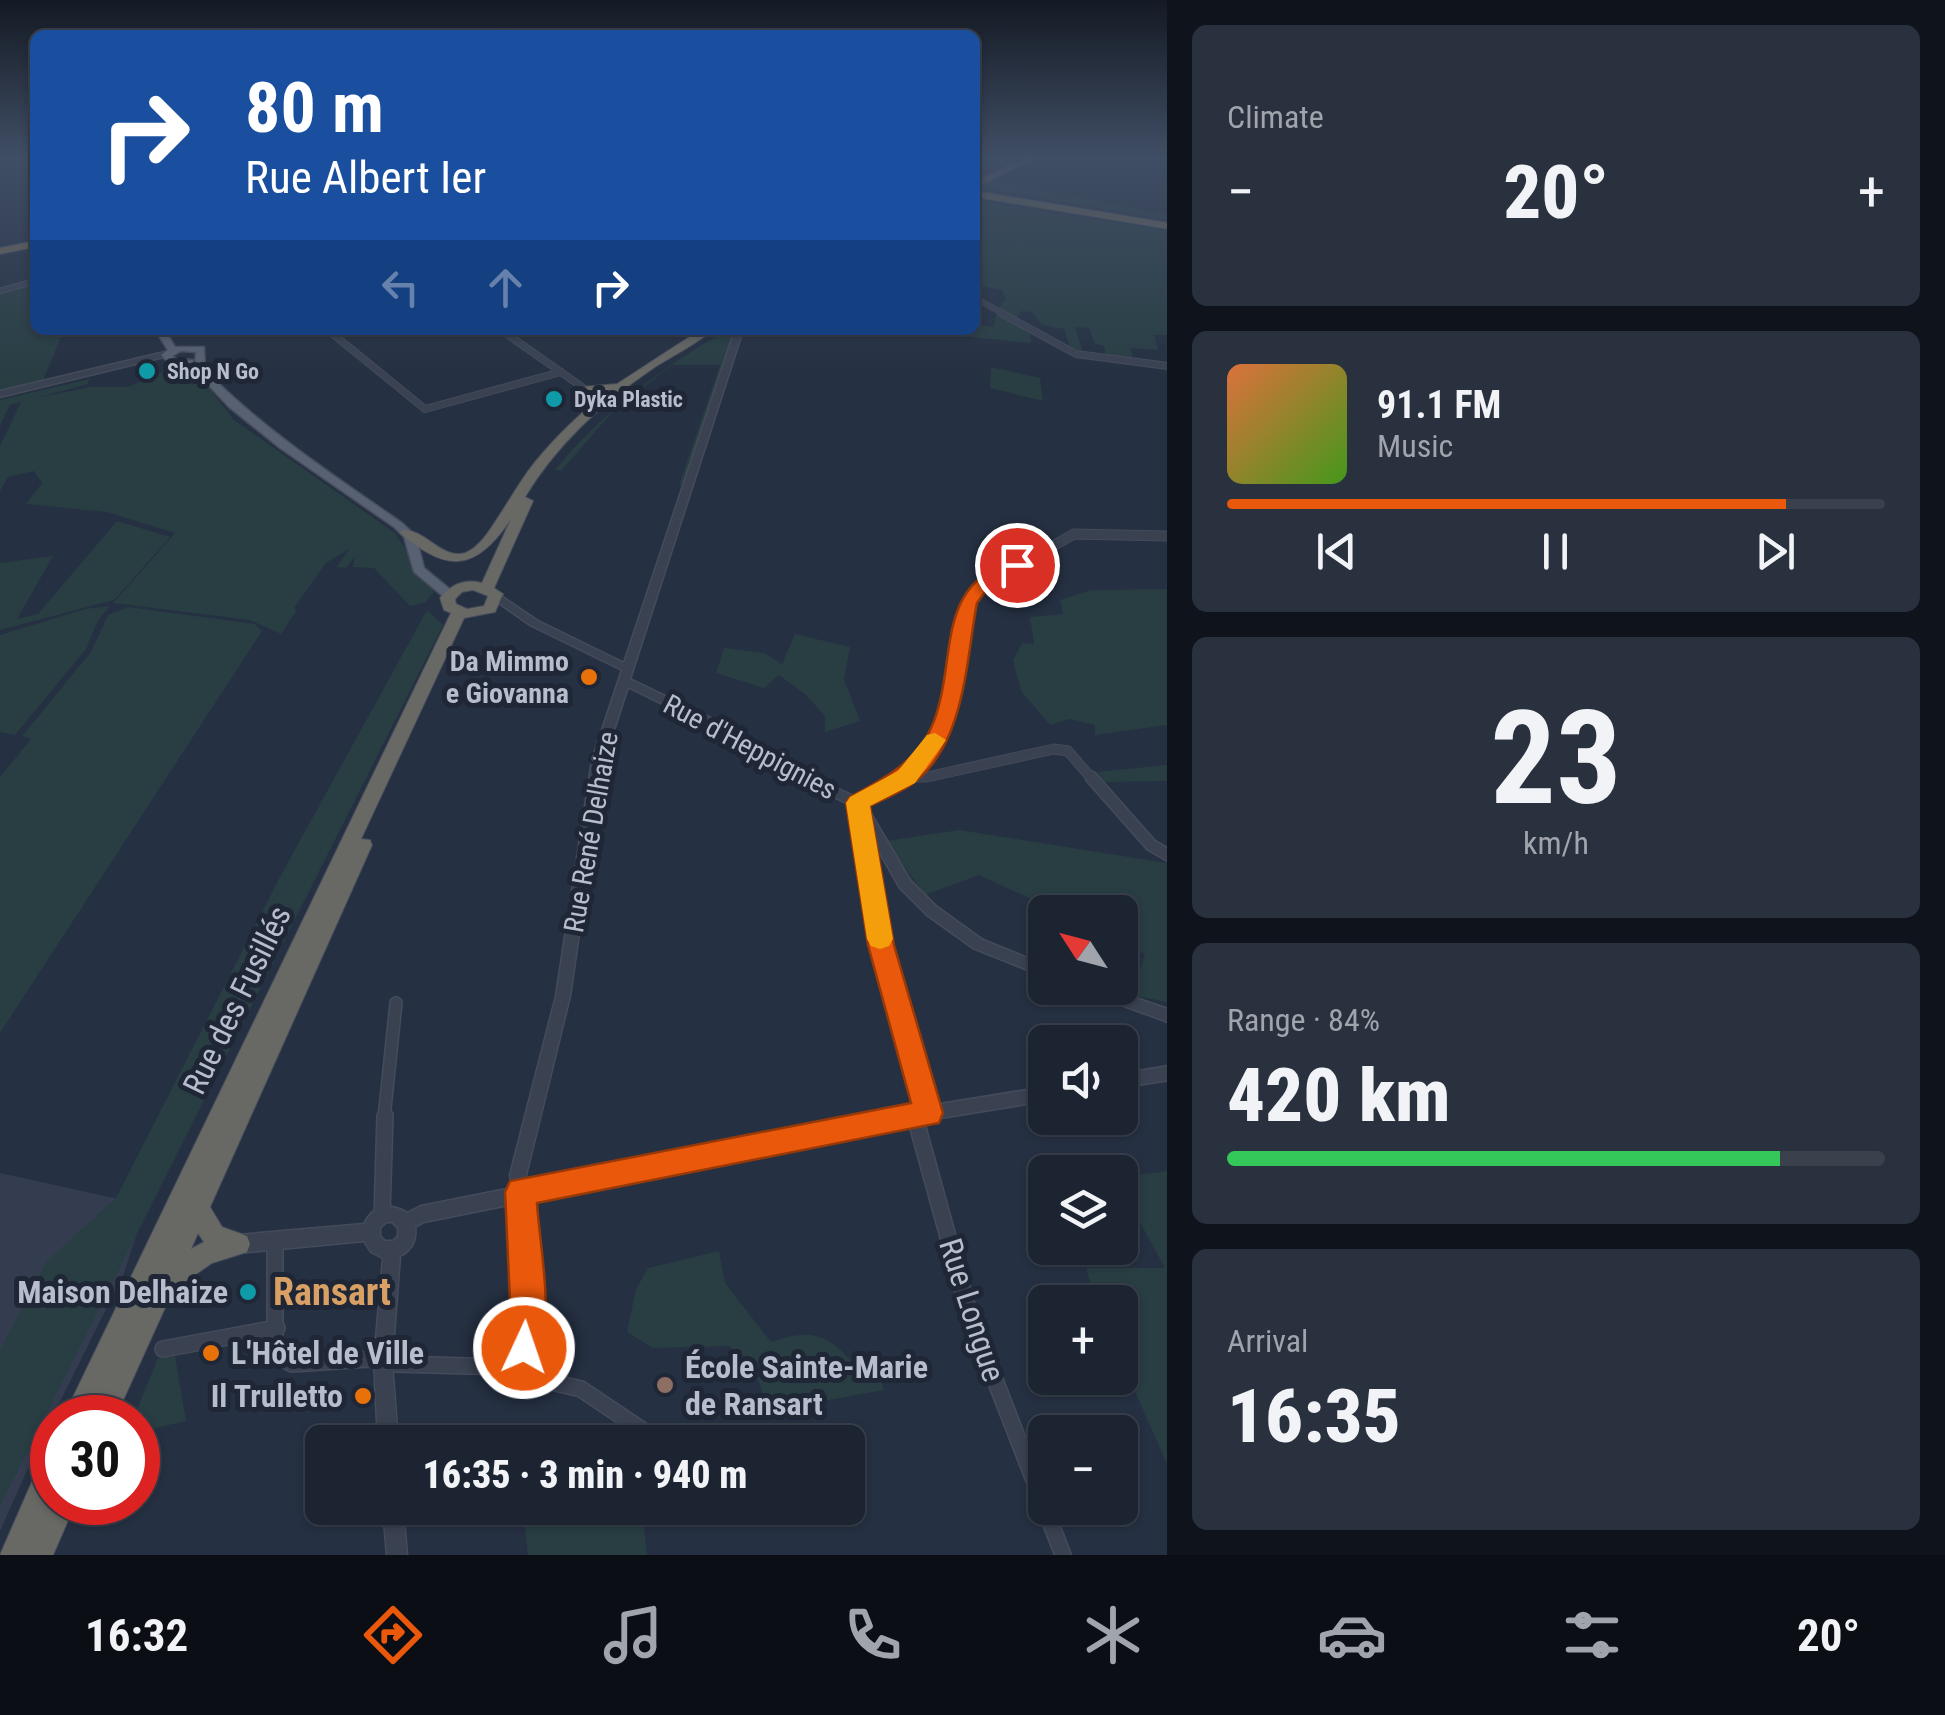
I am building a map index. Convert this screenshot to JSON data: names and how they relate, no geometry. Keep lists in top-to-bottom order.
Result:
{
  "streets": {
    "highway": ["Rue des Fusillés"],
    "street": ["Rue d'Heppignies", "Rue René Delhaize", "Rue Longue"]
  },
  "crossings": [
    ["Rue d'Heppignies", "Rue René Delhaize"],
    ["Rue d'Heppignies", "Rue des Fusillés"],
    ["Rue d'Heppignies", "Rue Longue"]
  ],
  "districts": ["Ransart"],
  "places": [
    "Shop N Go",
    "Dyka Plastic",
    "Da Mimmo e Giovanna",
    "Maison Delhaize",
    "L'Hôtel de Ville",
    "École Sainte-Marie de Ransart",
    "Il Trulletto"
  ],
  "north": "top left",
  "page": {
    "tile": [
      "Climate",
      ["23", "km/h"],
      ["Range · 84%", "420 km"],
      ["Arrival", "16:35"]
    ],
    "turn": ["80 m", "Rue Albert Ier"],
    "heat": ["−", "20°", "+"],
    "song": ["91.1 FM", "Music"],
    "map_buttons": ["+", "−"],
    "limit": "30",
    "trip": "16:35 · 3 min · 940 m",
    "tabs": ["16:32", "20°"]
  }
}
